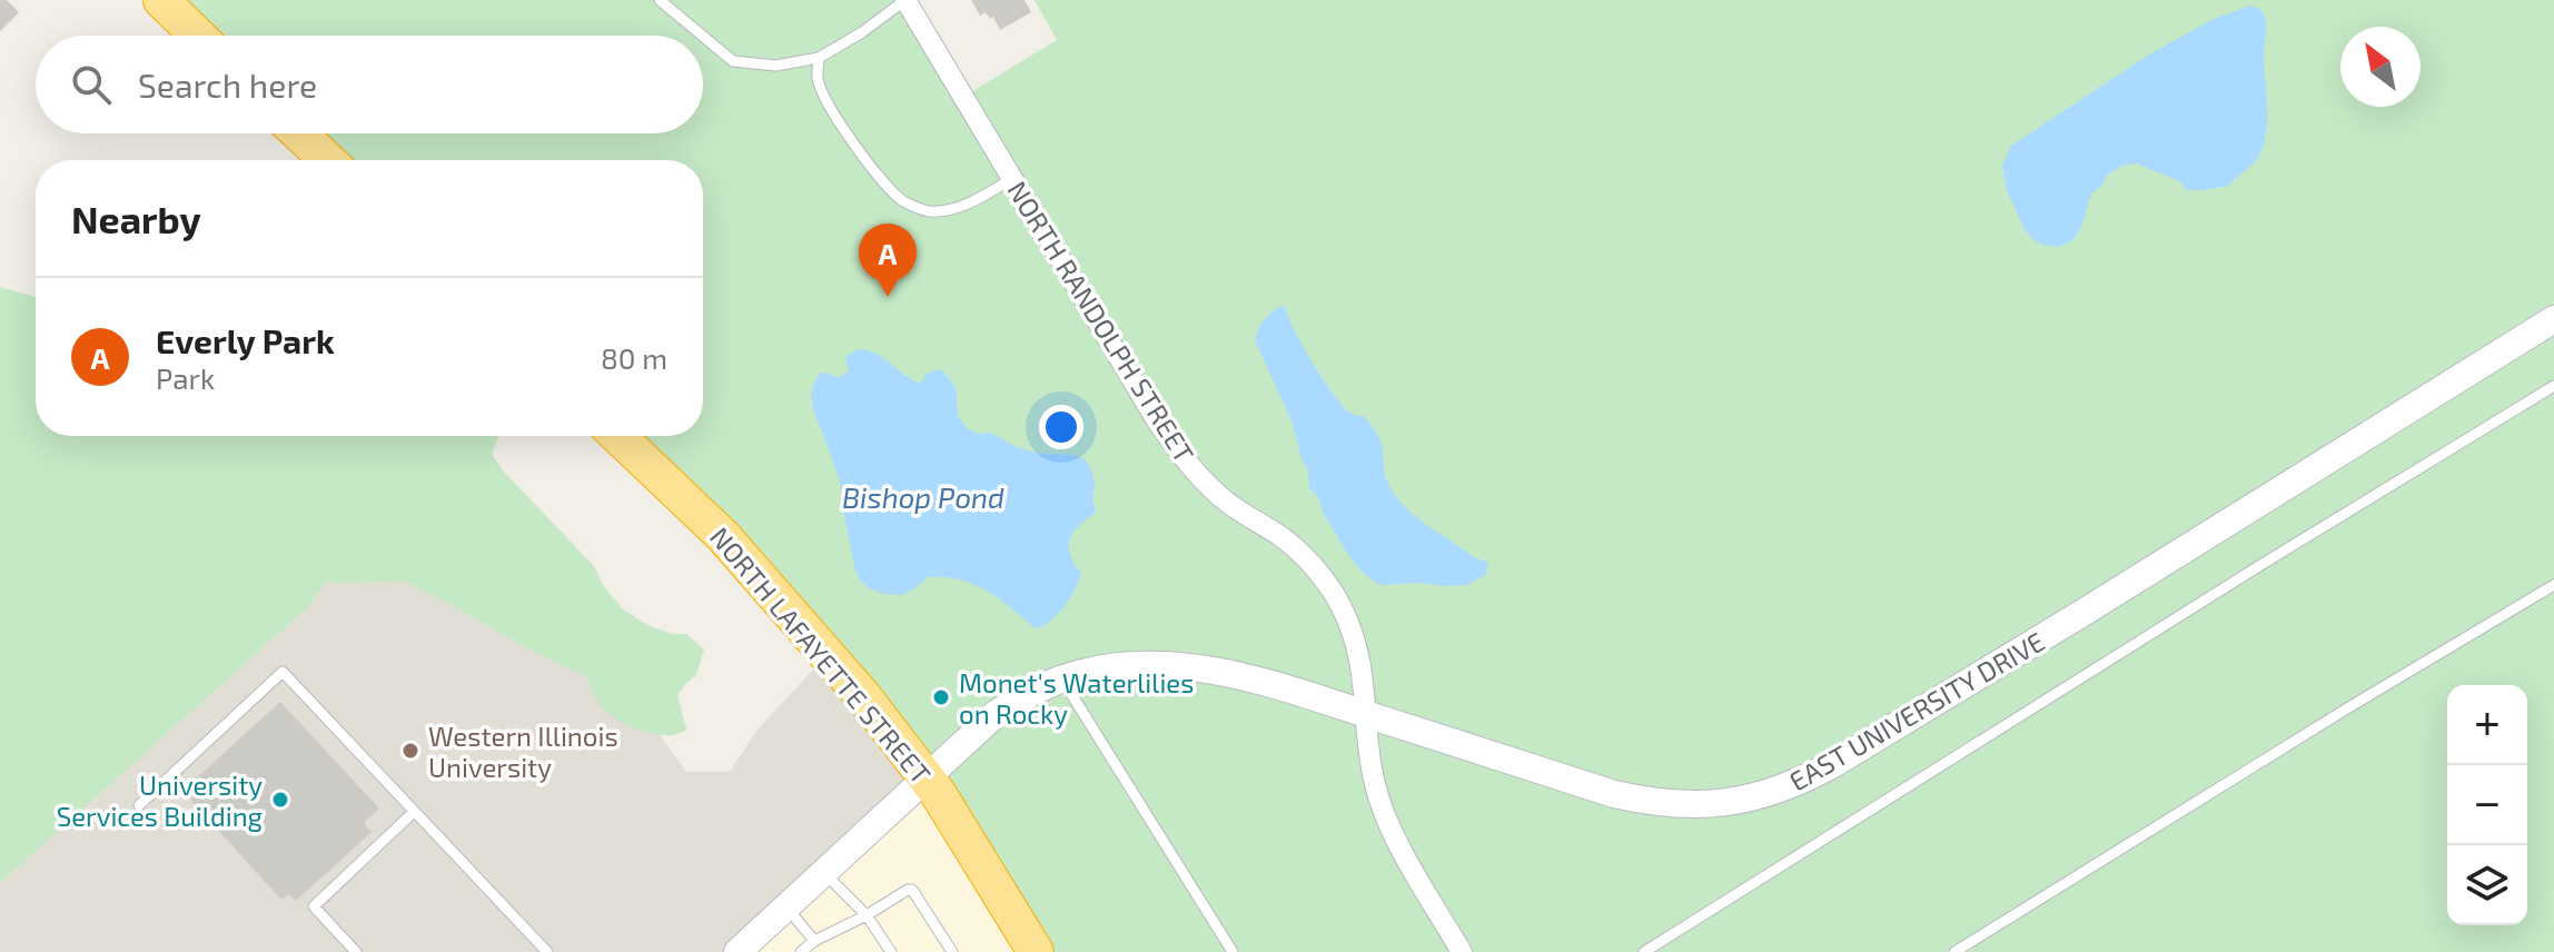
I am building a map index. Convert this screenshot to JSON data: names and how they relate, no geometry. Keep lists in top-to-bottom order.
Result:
{
  "streets": {
    "highway": ["NORTH LAFAYETTE STREET"],
    "main road": ["EAST UNIVERSITY DRIVE"],
    "street": ["NORTH RANDOLPH STREET"]
  },
  "crossings": [
    ["NORTH RANDOLPH STREET", "EAST UNIVERSITY DRIVE"],
    ["NORTH LAFAYETTE STREET", "EAST UNIVERSITY DRIVE"]
  ],
  "water": ["Bishop Pond"],
  "places": ["Monet's Waterlilies on Rocky", "Western Illinois University", "University Services Building"],
  "north": "top left",
  "page": {
    "search": "Search here",
    "heading": "Nearby",
    "pins": "A",
    "list": [
      {
        "mark": "A",
        "name": "Everly Park",
        "note": "Park",
        "value": "80 m"
      }
    ],
    "map_buttons": ["+", "−"]
  }
}
